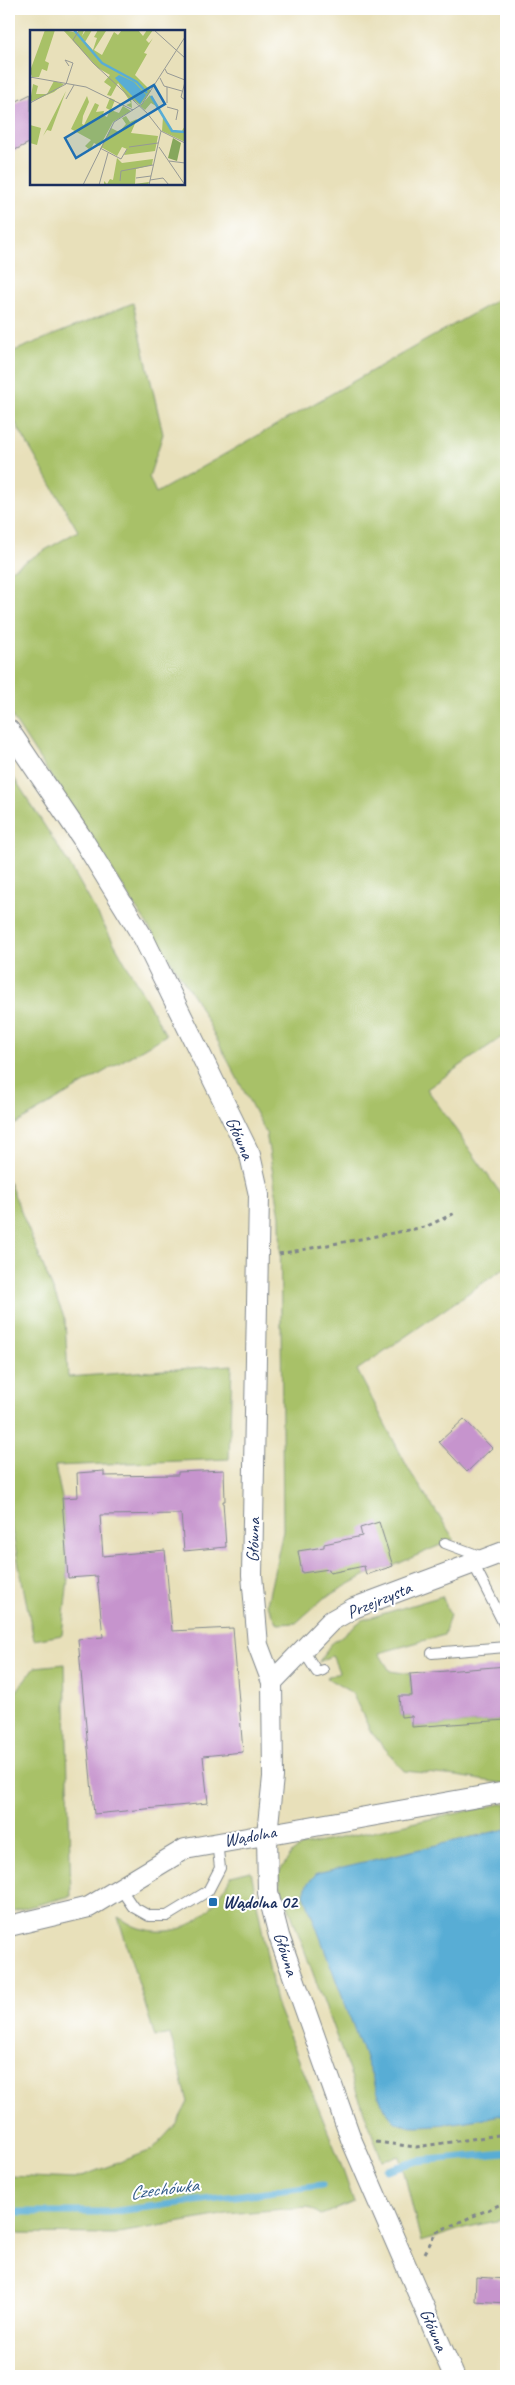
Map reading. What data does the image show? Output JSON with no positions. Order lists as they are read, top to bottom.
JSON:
{
  "streets": {
    "street": ["Główna", "Przejrzysta", "Wądolna"]
  },
  "crossings": [
    ["Główna", "Przejrzysta"],
    ["Główna", "Wądolna"]
  ],
  "water": ["Czechówka"],
  "places": {
    "transit": ["Wądolna 02"]
  }
}
